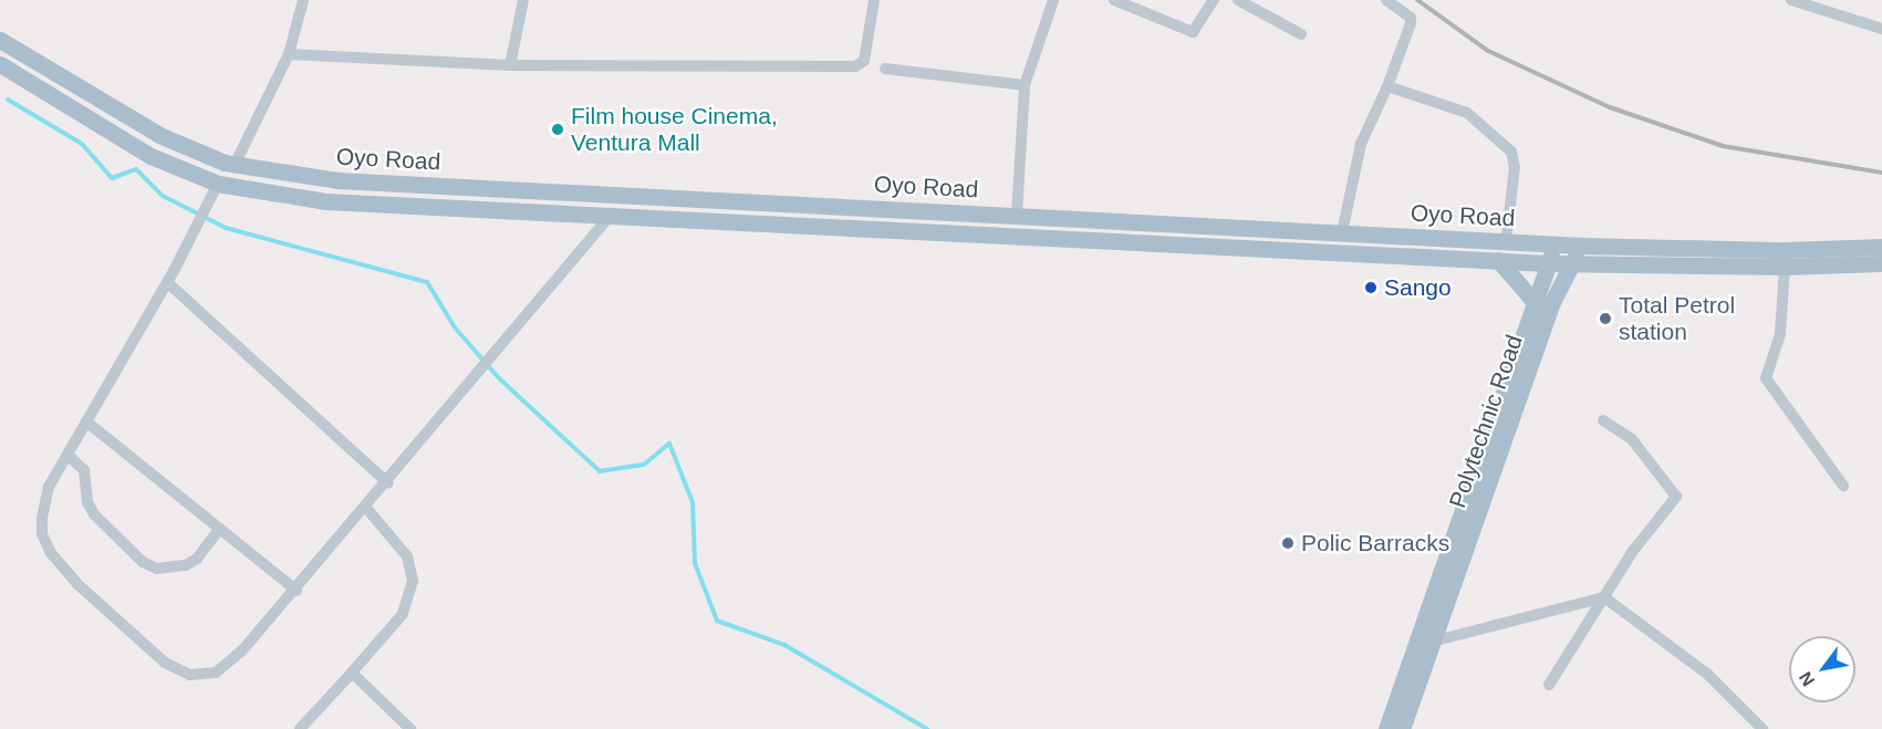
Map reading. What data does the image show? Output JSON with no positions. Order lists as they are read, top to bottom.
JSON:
{
  "streets": {
    "main road": ["Oyo Road", "Polytechnic Road"]
  },
  "crossings": [
    ["Oyo Road", "Polytechnic Road"]
  ],
  "places": [
    "Film house Cinema, Ventura Mall",
    "Sango",
    "Total Petrol station",
    "Polic Barracks"
  ],
  "north": "bottom left"
}
